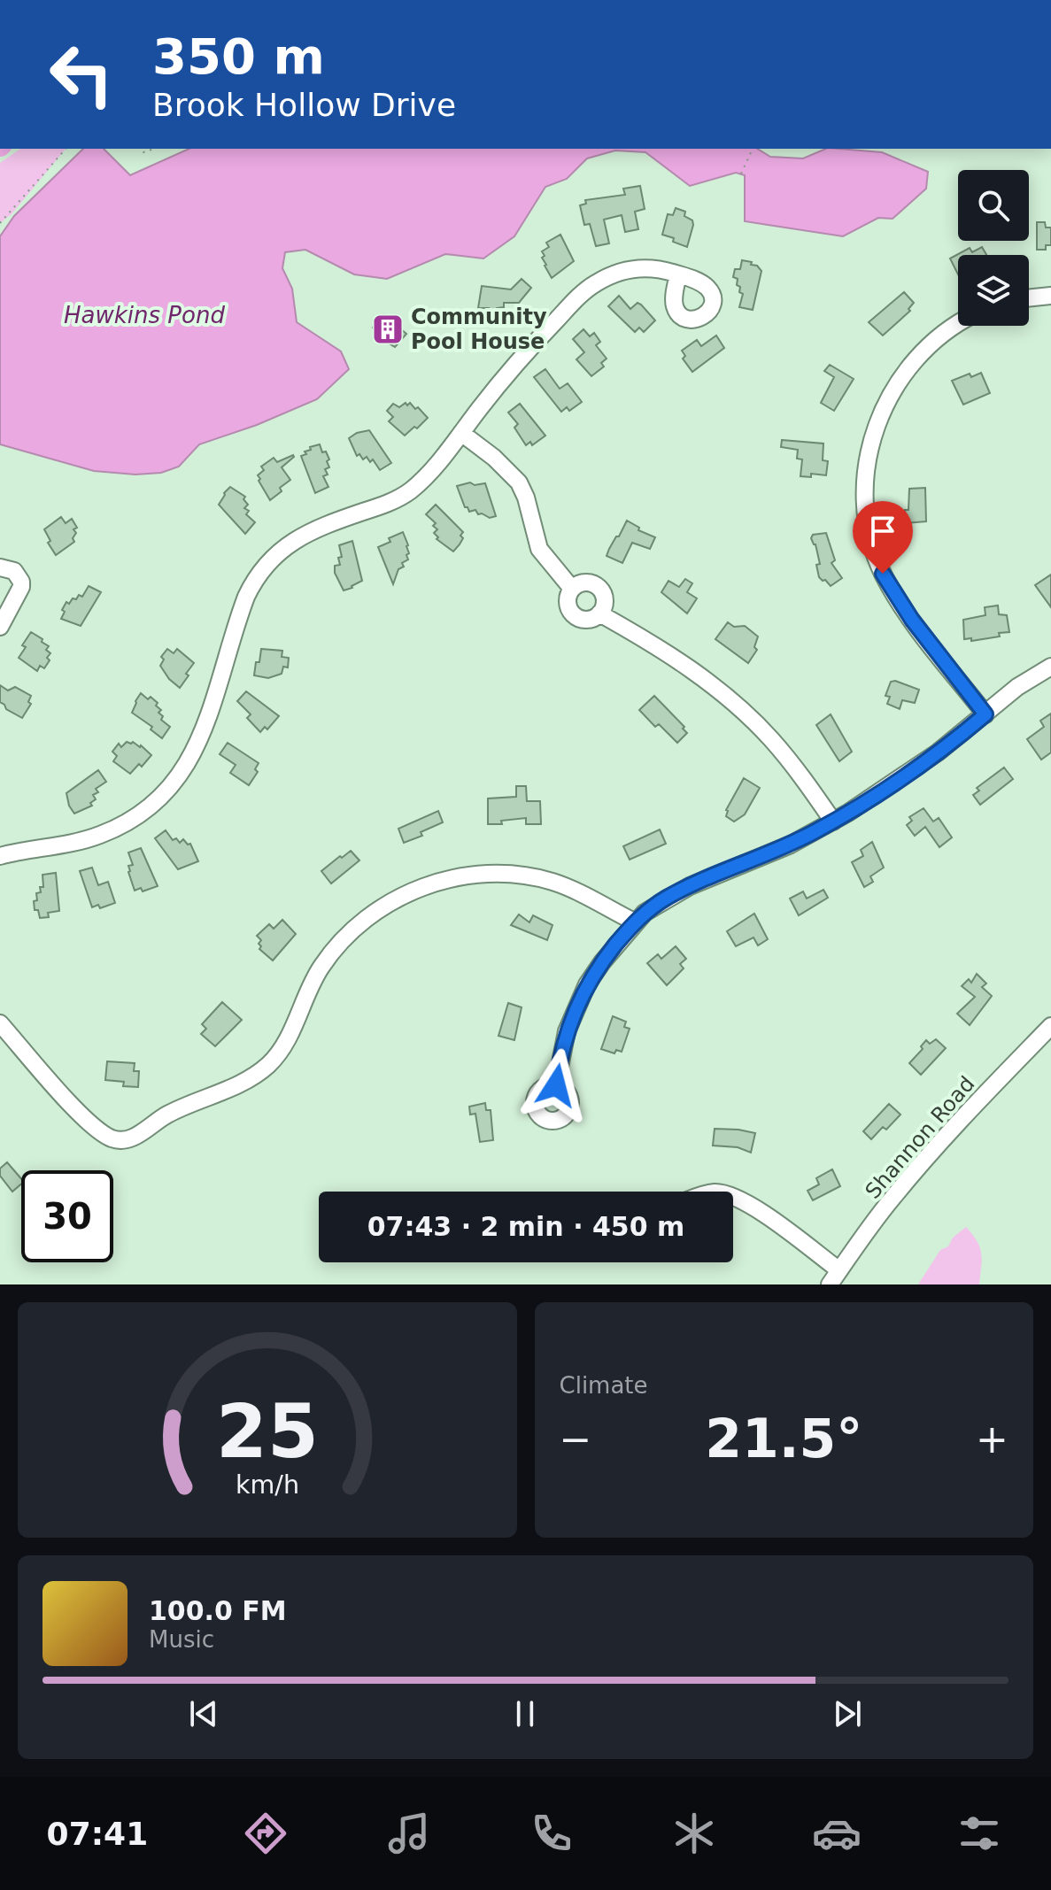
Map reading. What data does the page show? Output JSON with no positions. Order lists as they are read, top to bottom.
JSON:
{
  "streets": {
    "street": ["Shannon Road"]
  },
  "water": ["Hawkins Pond"],
  "places": {
    "building": ["Community Pool House"]
  },
  "page": {
    "turn": ["350 m", "Brook Hollow Drive"],
    "limit": "30",
    "trip": "07:43 · 2 min · 450 m",
    "tile": "Climate",
    "heat": ["−", "21.5°", "+"],
    "song": ["100.0 FM", "Music"],
    "tabs": "07:41",
    "gauge": ["25", "km/h"]
  }
}
